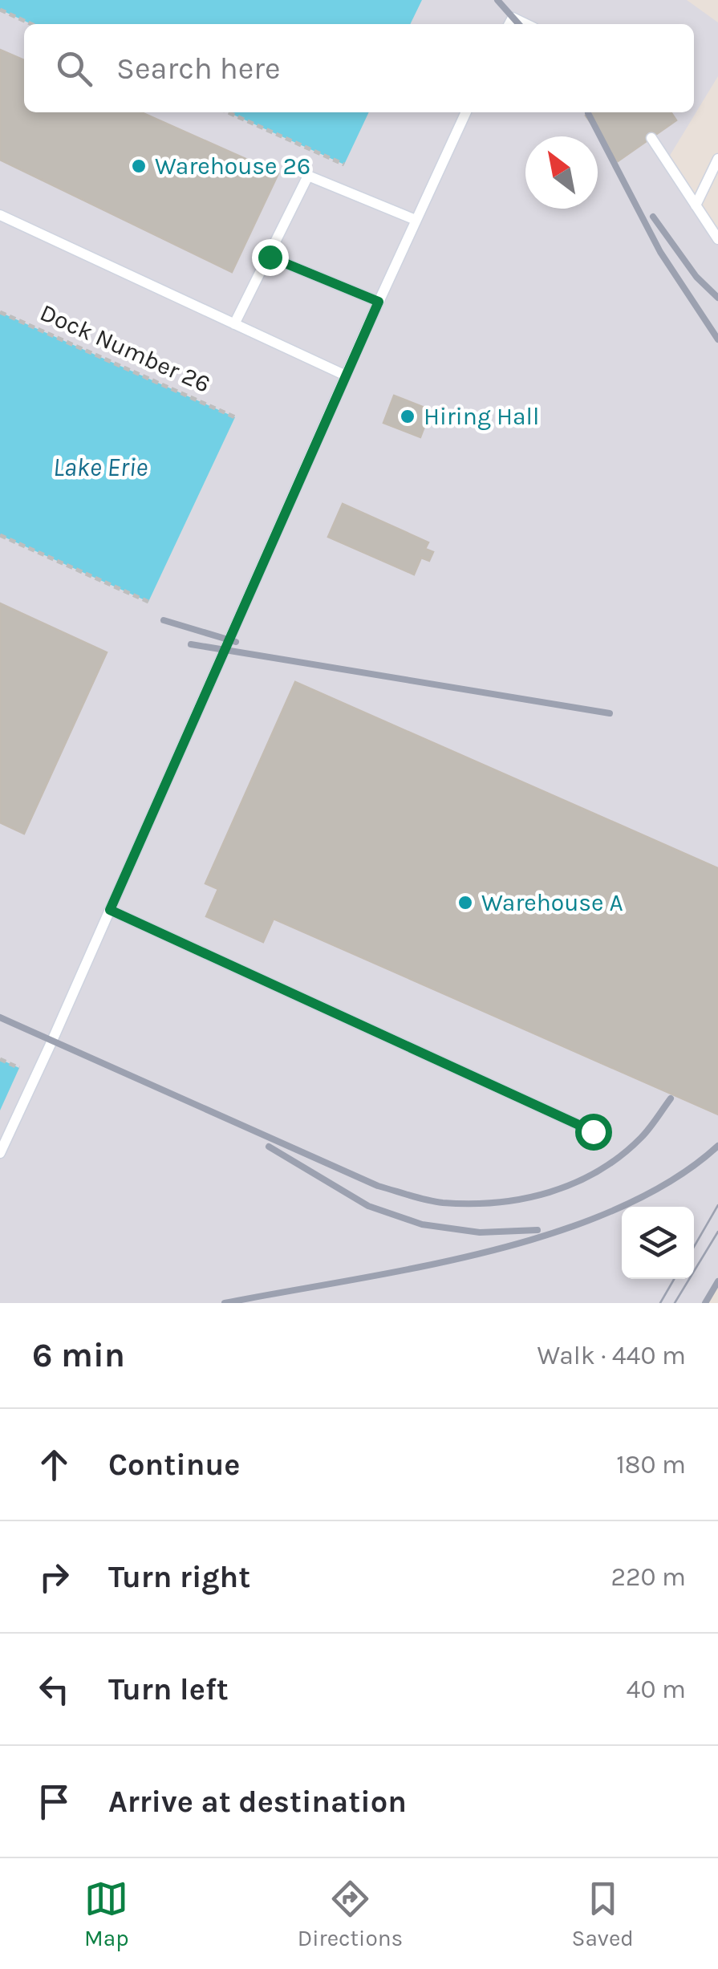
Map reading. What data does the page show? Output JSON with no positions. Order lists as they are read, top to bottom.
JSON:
{
  "streets": {
    "path": ["Dock Number 26"]
  },
  "water": ["Lake Erie"],
  "places": ["Warehouse 26", "Hiring Hall", "Warehouse A"],
  "north": "top left",
  "page": {
    "search": "Search here",
    "heading": ["6 min", "Walk · 440 m"],
    "list": [
      ["Continue", "180 m"],
      ["Turn right", "220 m"],
      ["Turn left", "40 m"],
      "Arrive at destination"
    ],
    "nav": ["Map", "Directions", "Saved"]
  }
}
